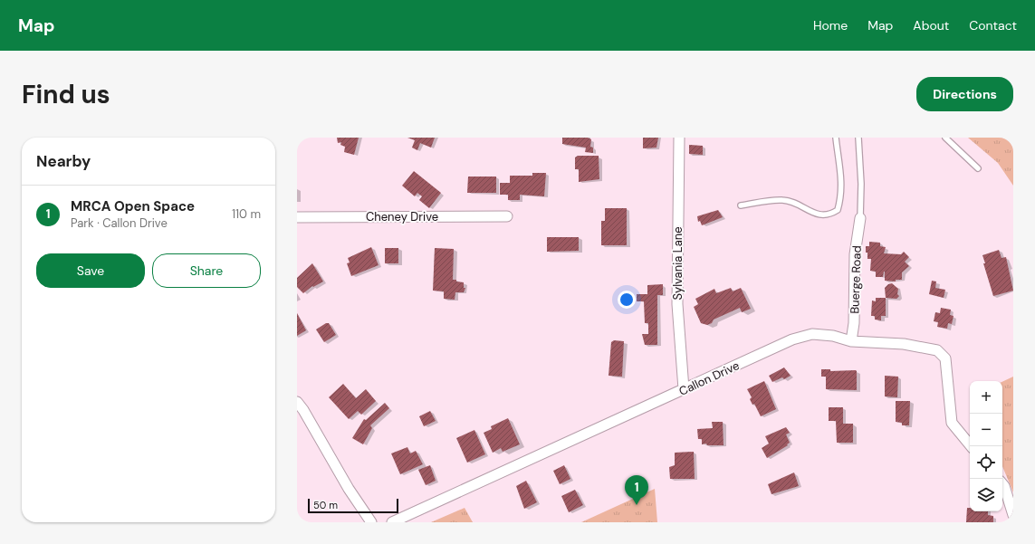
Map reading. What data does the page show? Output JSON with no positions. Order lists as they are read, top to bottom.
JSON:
{
  "streets": {
    "street": [
      "Cheney Drive",
      "Sylvania Lane",
      "Buerge Road",
      "Callon Drive"
    ]
  },
  "crossings": [
    ["Sylvania Lane", "Callon Drive"],
    ["Buerge Road", "Callon Drive"]
  ],
  "scale_bar": "50 m",
  "page": {
    "header": "Map",
    "nav": [
      "Home",
      "Map",
      "About",
      "Contact"
    ],
    "buttons": [
      "Directions",
      ["Save", "Share"]
    ],
    "title": "Find us",
    "heading": "Nearby",
    "list": [
      {
        "mark": "1",
        "name": "MRCA Open Space",
        "note": "Park · Callon Drive",
        "value": "110 m"
      }
    ],
    "map_buttons": ["+", "−"],
    "pins": "1",
    "scale": "50 m"
  }
}
